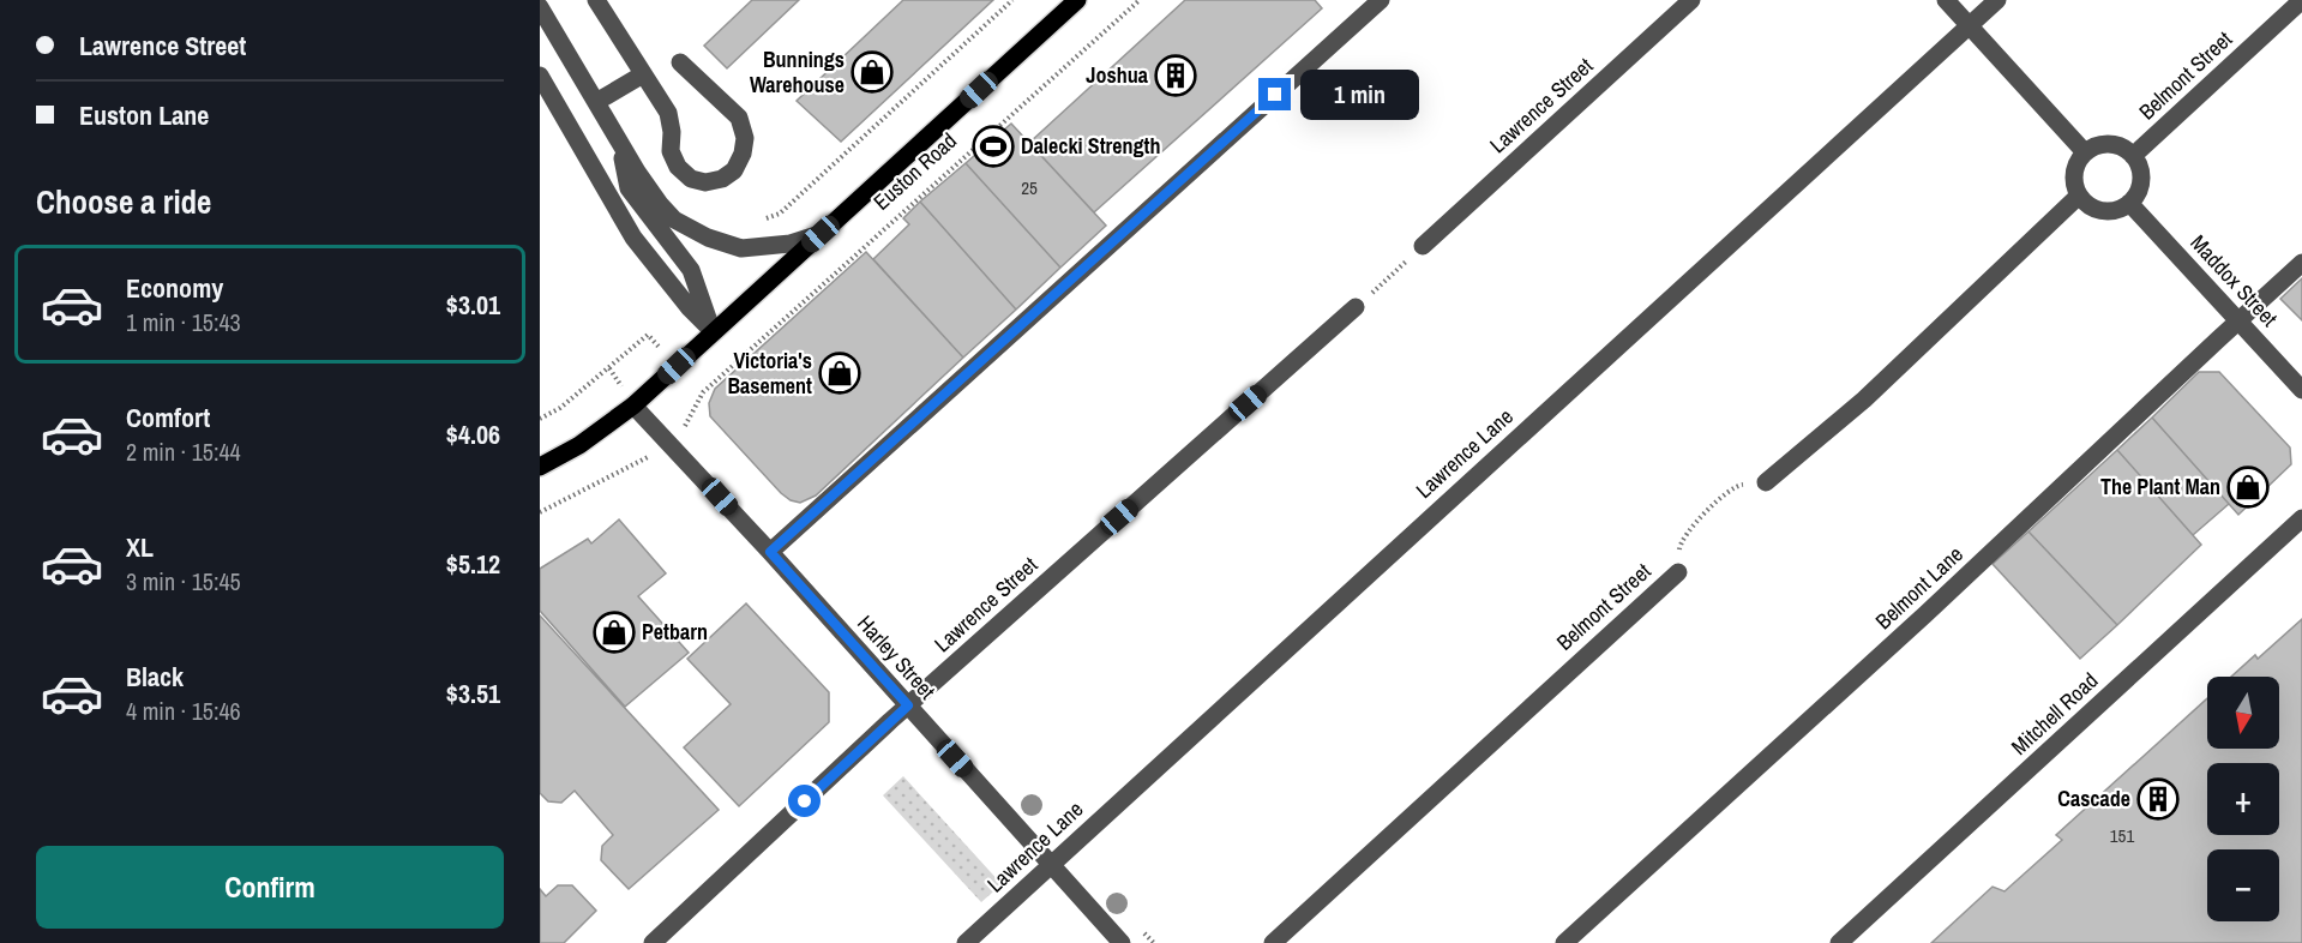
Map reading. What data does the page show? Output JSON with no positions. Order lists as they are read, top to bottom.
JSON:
{
  "streets": {
    "main road": ["Euston Road"],
    "street": [
      "Belmont Street",
      "Lawrence Street",
      "Maddox Street",
      "Lawrence Lane",
      "Belmont Lane",
      "Harley Street",
      "Mitchell Road"
    ]
  },
  "crossings": [
    ["Belmont Street", "Maddox Street"],
    ["Lawrence Street", "Harley Street"],
    ["Euston Road", "Harley Street"],
    ["Maddox Street", "Belmont Lane"],
    ["Lawrence Lane", "Harley Street"]
  ],
  "places": {
    "shop": [
      "Bunnings Warehouse",
      "Victoria's Basement",
      "The Plant Man",
      "Petbarn"
    ],
    "building": ["Joshua", "Cascade"],
    "sports": ["Dalecki Strength"]
  },
  "house_numbers": ["25", "151"],
  "north": "bottom",
  "page": {
    "banner": ["Lawrence Street", "Euston Lane"],
    "bubble": "1 min",
    "heading": "Choose a ride",
    "list": [
      {
        "name": "Economy",
        "note": "1 min · 15:43",
        "value": "$3.01"
      },
      {
        "name": "Comfort",
        "note": "2 min · 15:44",
        "value": "$4.06"
      },
      {
        "name": "XL",
        "note": "3 min · 15:45",
        "value": "$5.12"
      },
      {
        "name": "Black",
        "note": "4 min · 15:46",
        "value": "$3.51"
      }
    ],
    "map_buttons": ["+", "−"],
    "buttons": "Confirm"
  }
}
